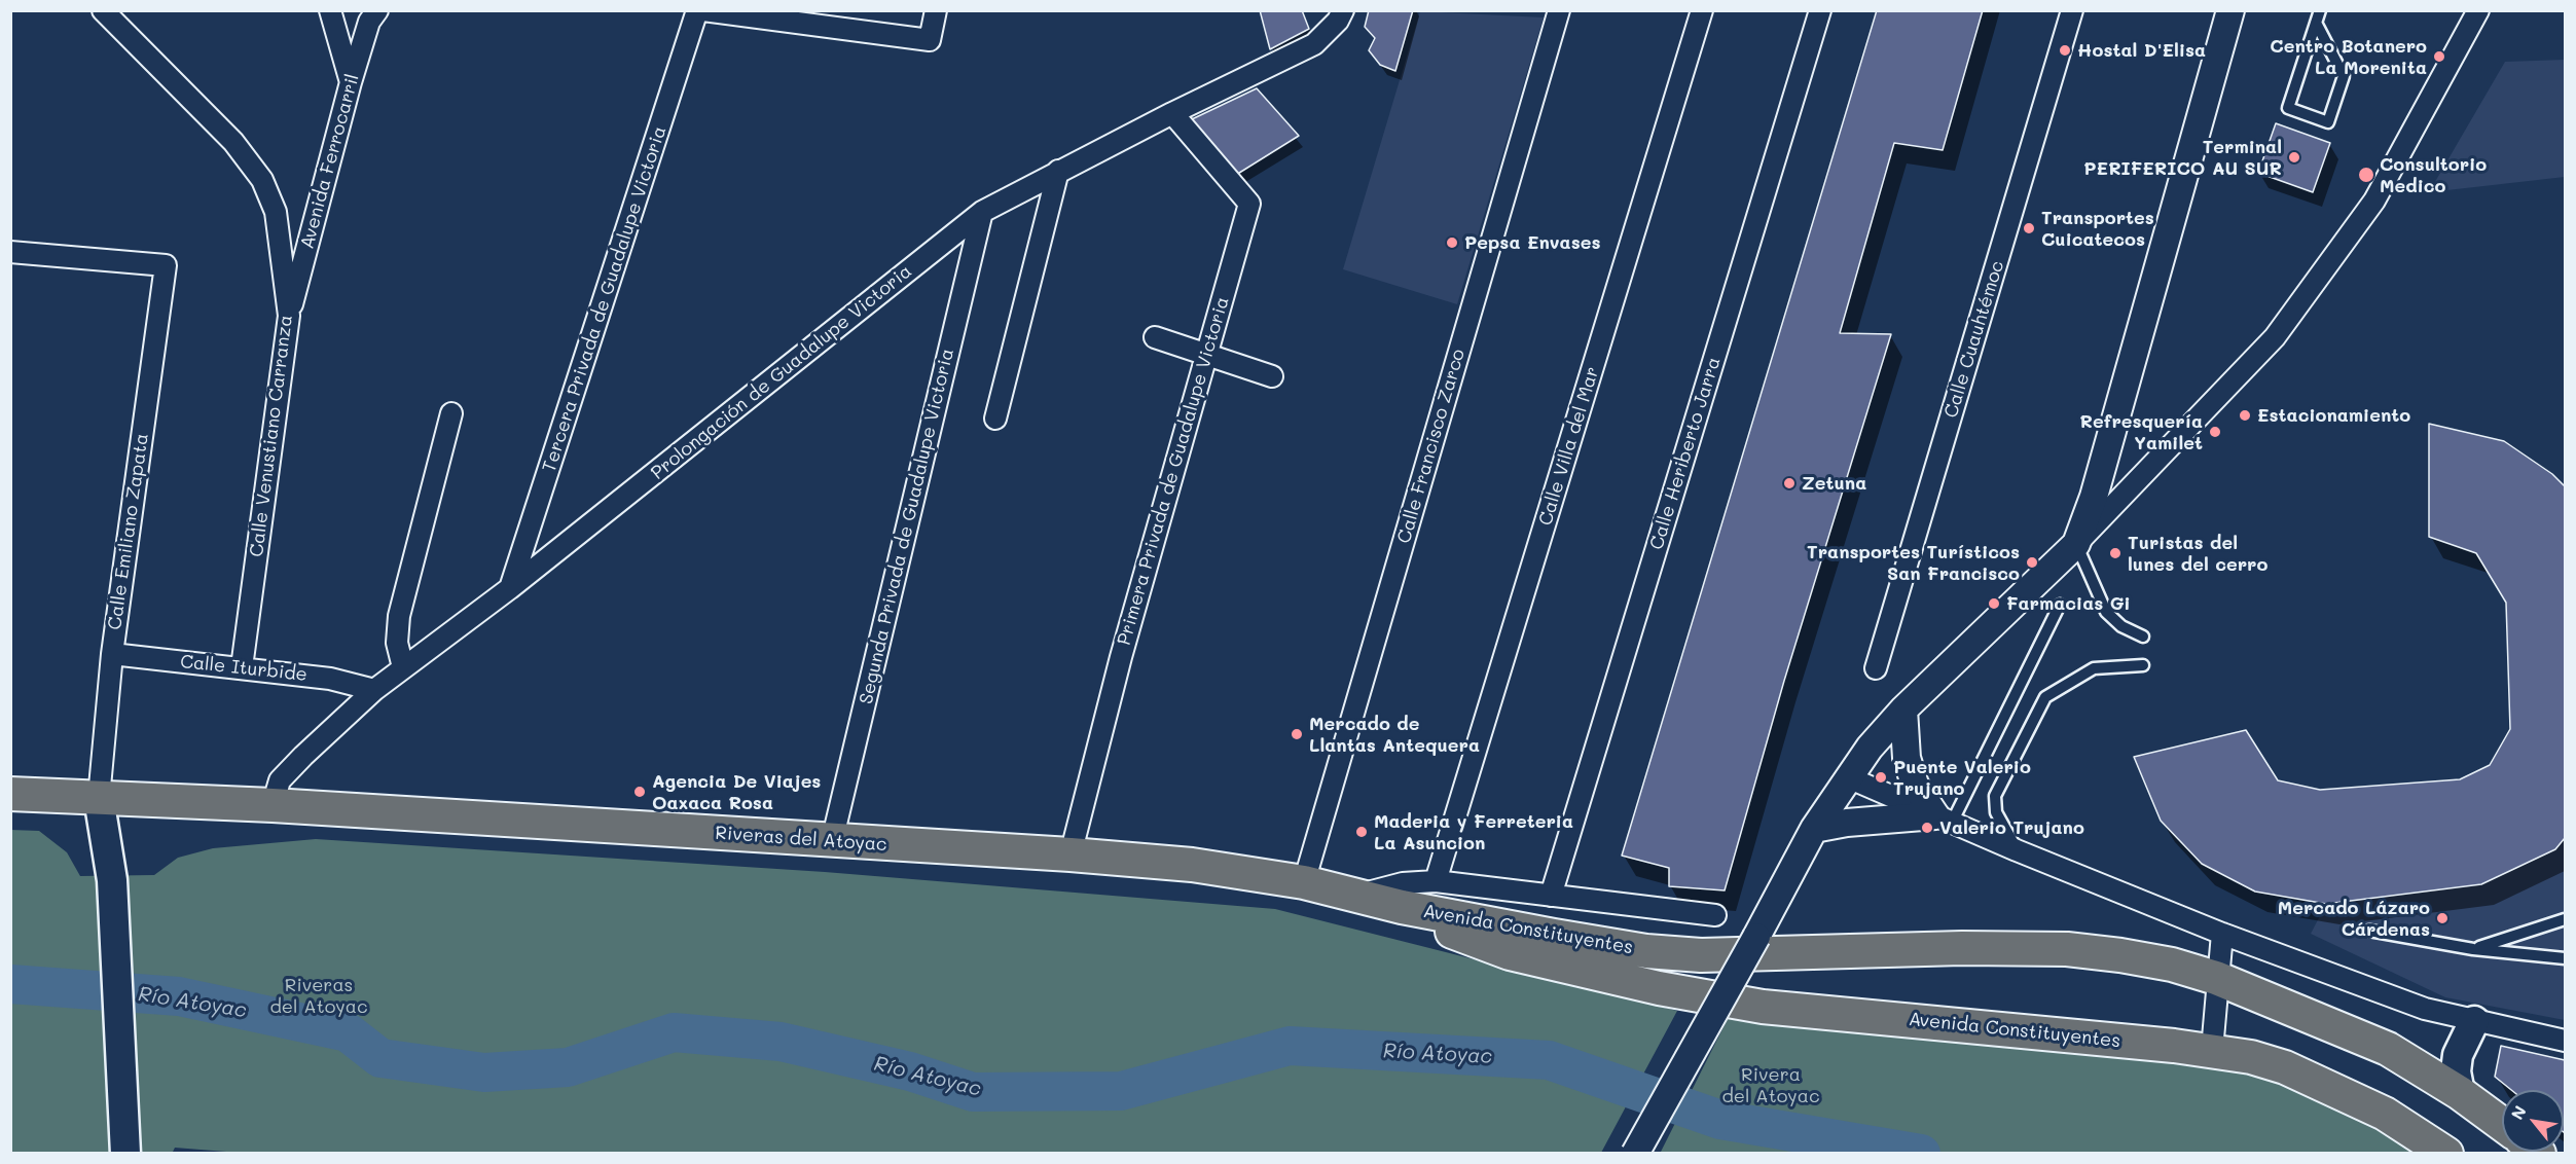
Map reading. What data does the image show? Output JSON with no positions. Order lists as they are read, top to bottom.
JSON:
{
  "streets": {
    "main road": ["Riveras del Atoyac", "Avenida Constituyentes"],
    "street": [
      "Avenida Ferrocarril",
      "Tercera Privada de Guadalupe Victoria",
      "Calle Cuauhtémoc",
      "Prolongación de Guadalupe Victoria",
      "Calle Venustiano Carranza",
      "Calle Francisco Zarco",
      "Calle Villa del Mar",
      "Calle Heriberto Jarra",
      "Primera Privada de Guadalupe Victoria",
      "Segunda Privada de Guadalupe Victoria",
      "Calle Emiliano Zapata",
      "Calle Iturbide"
    ]
  },
  "crossings": [
    ["Avenida Ferrocarril", "Calle Venustiano Carranza"],
    ["Tercera Privada de Guadalupe Victoria", "Prolongación de Guadalupe Victoria"],
    ["Prolongación de Guadalupe Victoria", "Primera Privada de Guadalupe Victoria"],
    ["Prolongación de Guadalupe Victoria", "Segunda Privada de Guadalupe Victoria"],
    ["Prolongación de Guadalupe Victoria", "Calle Iturbide"],
    ["Prolongación de Guadalupe Victoria", "Riveras del Atoyac"],
    ["Calle Venustiano Carranza", "Calle Iturbide"],
    ["Calle Francisco Zarco", "Riveras del Atoyac"],
    ["Primera Privada de Guadalupe Victoria", "Riveras del Atoyac"],
    ["Segunda Privada de Guadalupe Victoria", "Riveras del Atoyac"],
    ["Calle Emiliano Zapata", "Calle Iturbide"],
    ["Calle Emiliano Zapata", "Riveras del Atoyac"],
    ["Riveras del Atoyac", "Avenida Constituyentes"]
  ],
  "water": ["Río Atoyac"],
  "parks": ["Riveras del Atoyac", "Rivera del Atoyac"],
  "places": [
    "Hostal D'Elisa",
    "Centro Botanero La Morenita",
    "Terminal PERIFERICO AU SUR",
    "Consultorio Medico",
    "Transportes Cuicatecos",
    "Pepsa Envases",
    "Estacionamiento",
    "Refresquería Yamilet",
    "Zetuna",
    "Turistas del lunes del cerro",
    "Transportes Turísticos San Francisco",
    "Farmacias Gi",
    "Mercado de Llantas Antequera",
    "Puente Valerio Trujano",
    "Agencia De Viajes Oaxaca Rosa",
    "Valerio Trujano",
    "Maderia y Ferreteria La Asuncion",
    "Mercado Lázaro Cárdenas"
  ],
  "north": "top left"
}
